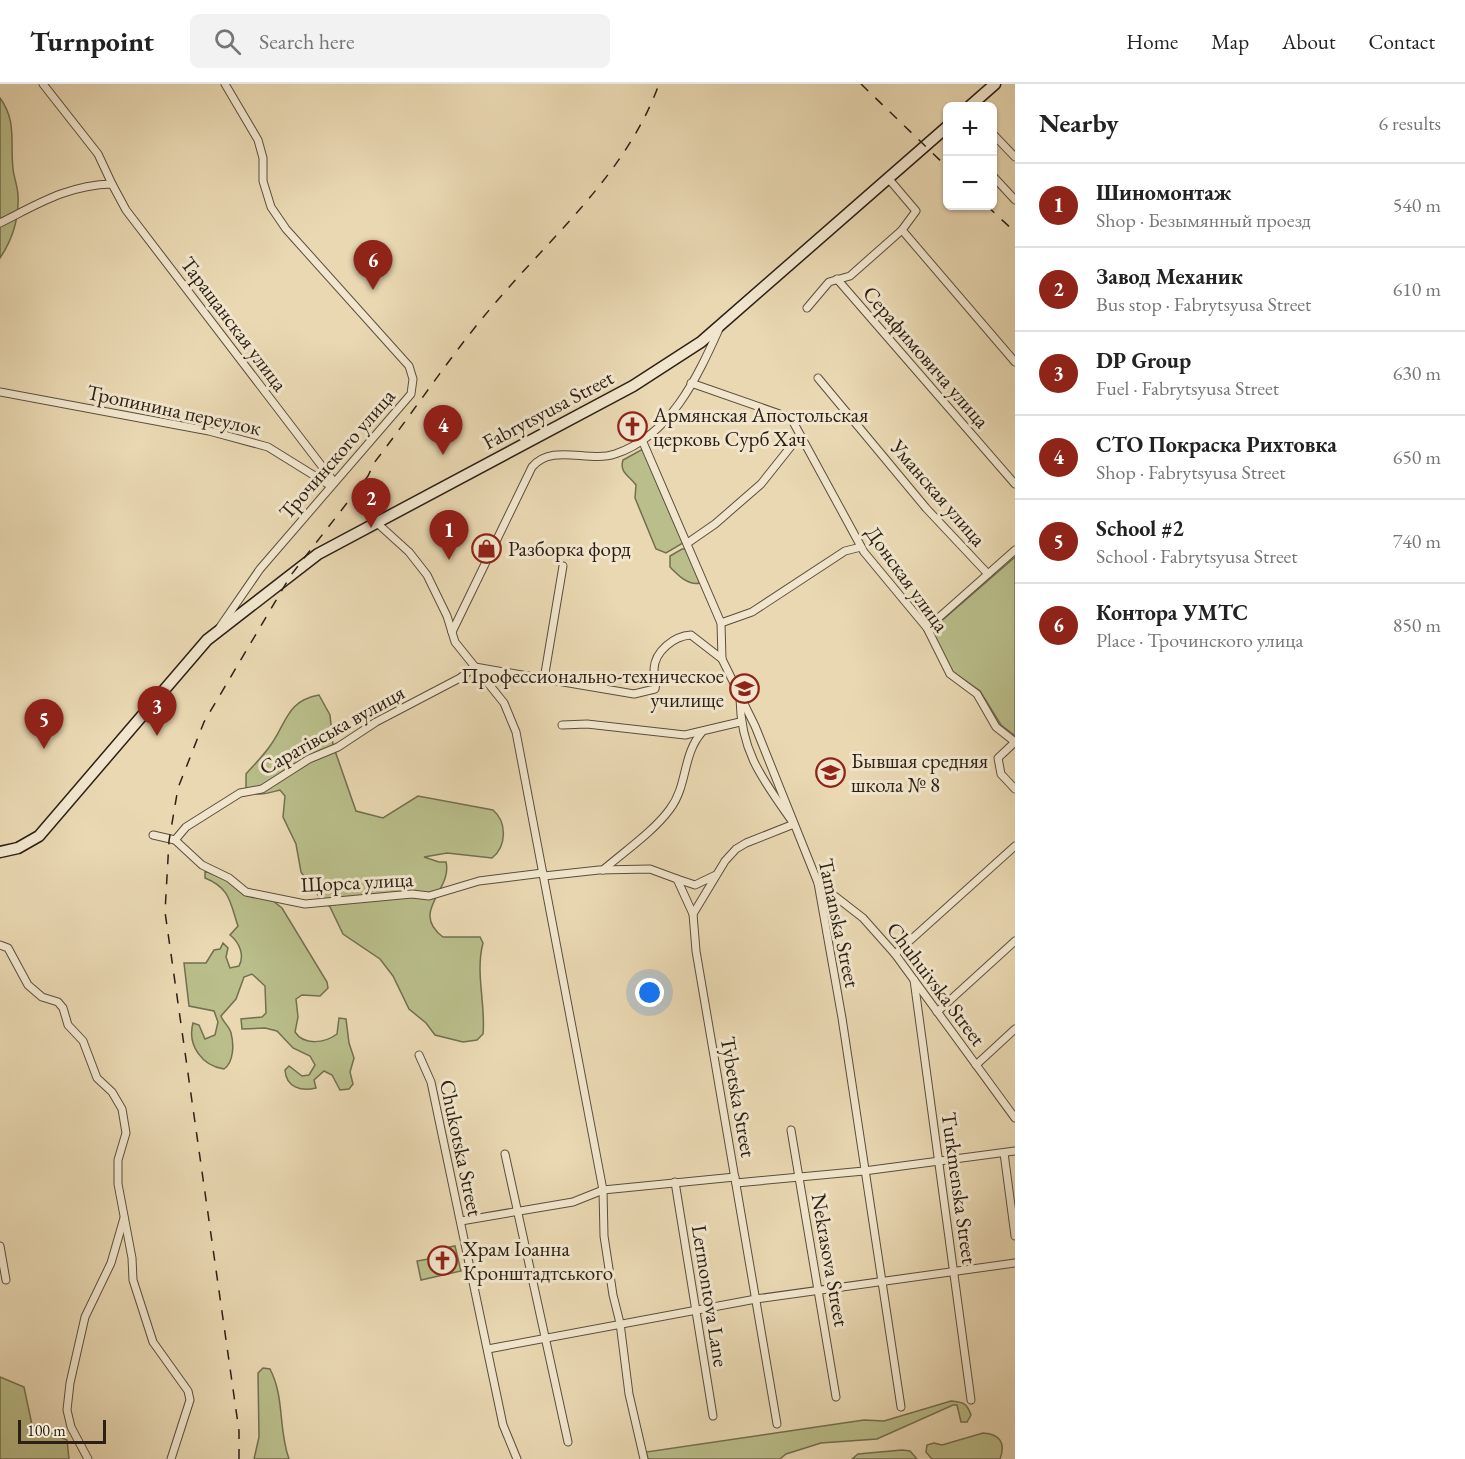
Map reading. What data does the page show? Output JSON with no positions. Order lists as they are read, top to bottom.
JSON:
{
  "streets": {
    "main road": ["Fabrytsyusa Street"],
    "street": [
      "Таращанская улица",
      "Серафимовича улица",
      "Тропинина переулок",
      "Трочинского улица",
      "Уманская улица",
      "Донская улица",
      "Саратівська вулиця",
      "Щорса улица",
      "Tamanska Street",
      "Chuhuivska Street",
      "Tybetska Street",
      "Chukotska Street",
      "Turkmenska Street",
      "Nekrasova Street",
      "Lermontova Lane"
    ]
  },
  "crossings": [
    ["Таращанская улица", "Тропинина переулок"],
    ["Таращанская улица", "Трочинского улица"],
    ["Тропинина переулок", "Трочинского улица"],
    ["Fabrytsyusa Street", "Трочинского улица"],
    ["Саратівська вулиця", "Щорса улица"],
    ["Щорса улица", "Tybetska Street"],
    ["Tamanska Street", "Chuhuivska Street"],
    ["Chuhuivska Street", "Turkmenska Street"]
  ],
  "places": {
    "church": ["Армянская Апостольская церковь Сурб Хач", "Храм Іоанна Кронштадтського"],
    "shop": ["Разборка форд"],
    "school or university": ["Профессионально-техническое училище", "Бывшая средняя школа № 8"]
  },
  "scale_bar": "100 m",
  "page": {
    "header": "Turnpoint",
    "search": "Search here",
    "nav": [
      "Home",
      "Map",
      "About",
      "Contact"
    ],
    "heading": ["Nearby", "6 results"],
    "map_buttons": ["+", "−"],
    "list": [
      {
        "mark": "1",
        "name": "Шиномонтаж",
        "note": "Shop · Безымянный проезд",
        "value": "540 m"
      },
      {
        "mark": "2",
        "name": "Завод Механик",
        "note": "Bus stop · Fabrytsyusa Street",
        "value": "610 m"
      },
      {
        "mark": "3",
        "name": "DP Group",
        "note": "Fuel · Fabrytsyusa Street",
        "value": "630 m"
      },
      {
        "mark": "4",
        "name": "СТО Покраска Рихтовка",
        "note": "Shop · Fabrytsyusa Street",
        "value": "650 m"
      },
      {
        "mark": "5",
        "name": "School #2",
        "note": "School · Fabrytsyusa Street",
        "value": "740 m"
      },
      {
        "mark": "6",
        "name": "Контора УМТС",
        "note": "Place · Трочинского улица",
        "value": "850 m"
      }
    ],
    "pins": [
      "6",
      "4",
      "2",
      "1",
      "3",
      "5"
    ],
    "scale": "100 m"
  }
}
